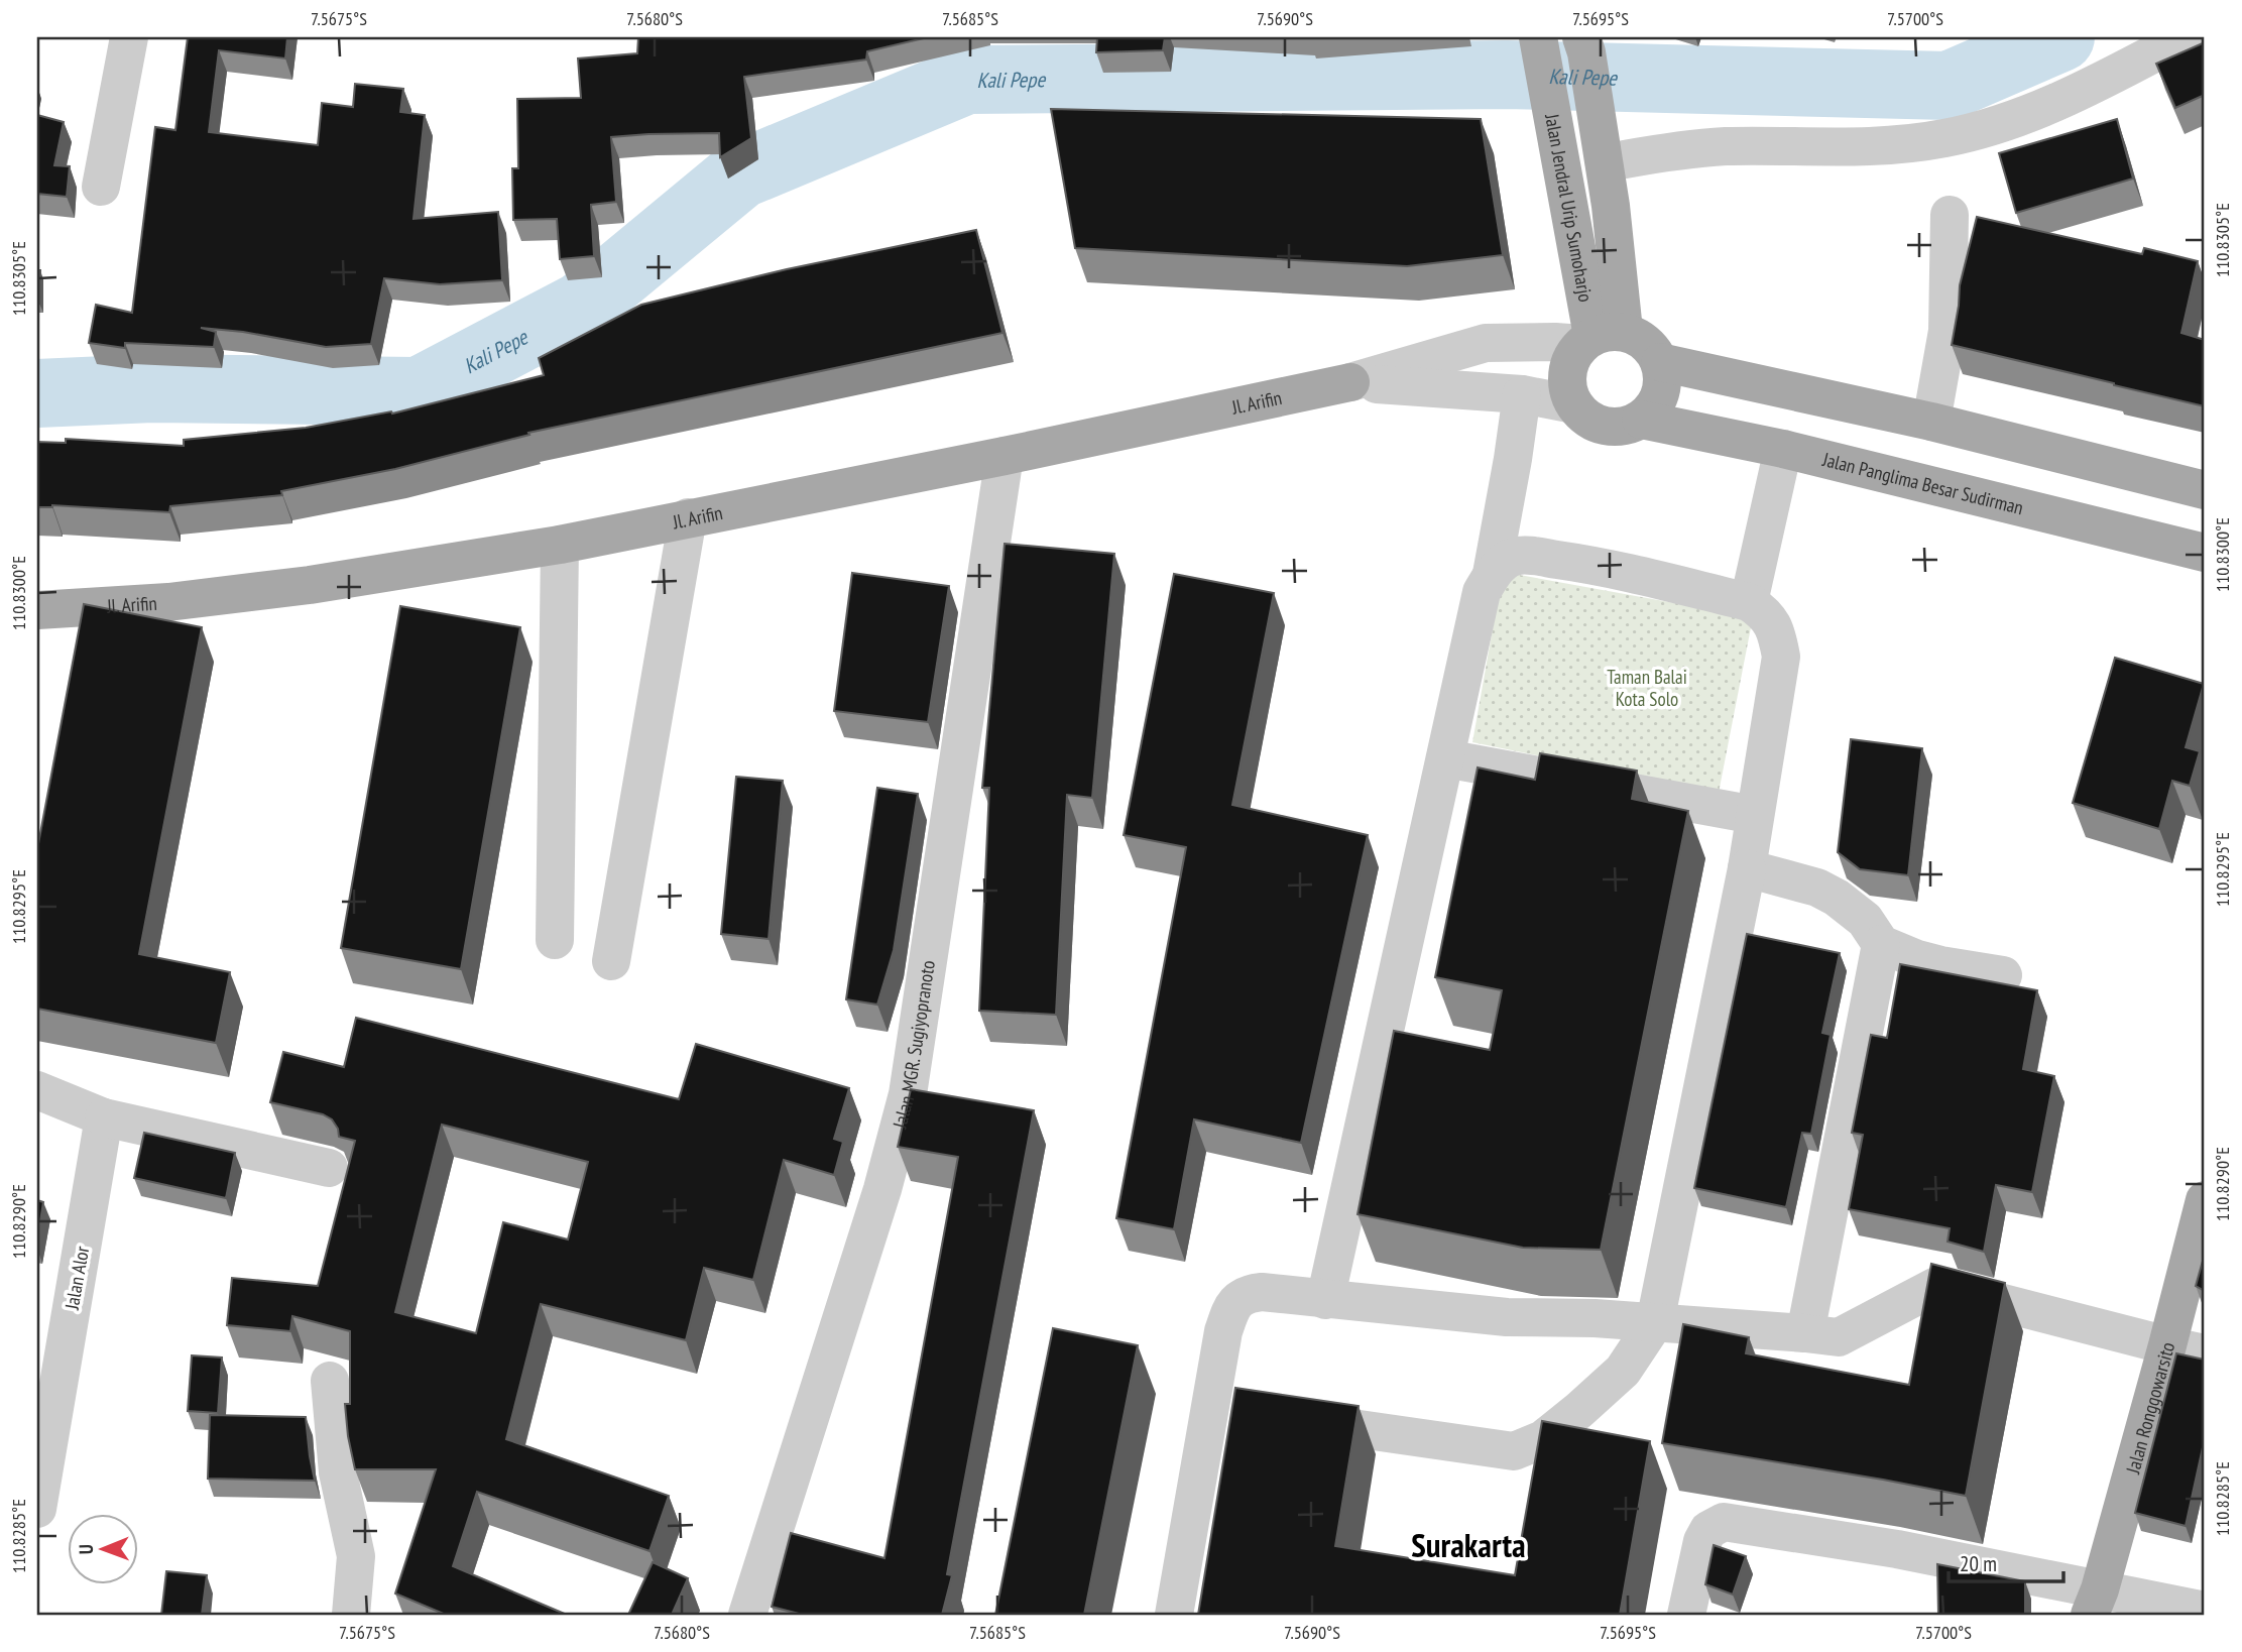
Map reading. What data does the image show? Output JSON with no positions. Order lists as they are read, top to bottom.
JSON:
{
  "streets": {
    "main road": [
      "Jalan Jendral Urip Sumoharjo",
      "Jl. Arifin",
      "Jalan Panglima Besar Sudirman",
      "Jalan Ronggowarsito"
    ],
    "street": ["Jalan MGR. Sugiyopranoto", "Jalan Alor"]
  },
  "crossings": [
    ["Jalan Jendral Urip Sumoharjo", "Jalan Panglima Besar Sudirman"],
    ["Jl. Arifin", "Jalan MGR. Sugiyopranoto"]
  ],
  "districts": ["Surakarta"],
  "water": ["Kali Pepe"],
  "parks": ["Taman Balai Kota Solo"],
  "scale_bar": "20 m",
  "north": "left",
  "coordinates": [
    "7.5675°S",
    "7.5680°S",
    "7.5685°S",
    "7.5690°S",
    "7.5695°S",
    "7.5700°S",
    "110.8305°E",
    "110.8300°E",
    "110.8295°E",
    "110.8290°E",
    "110.8285°E"
  ]
}
